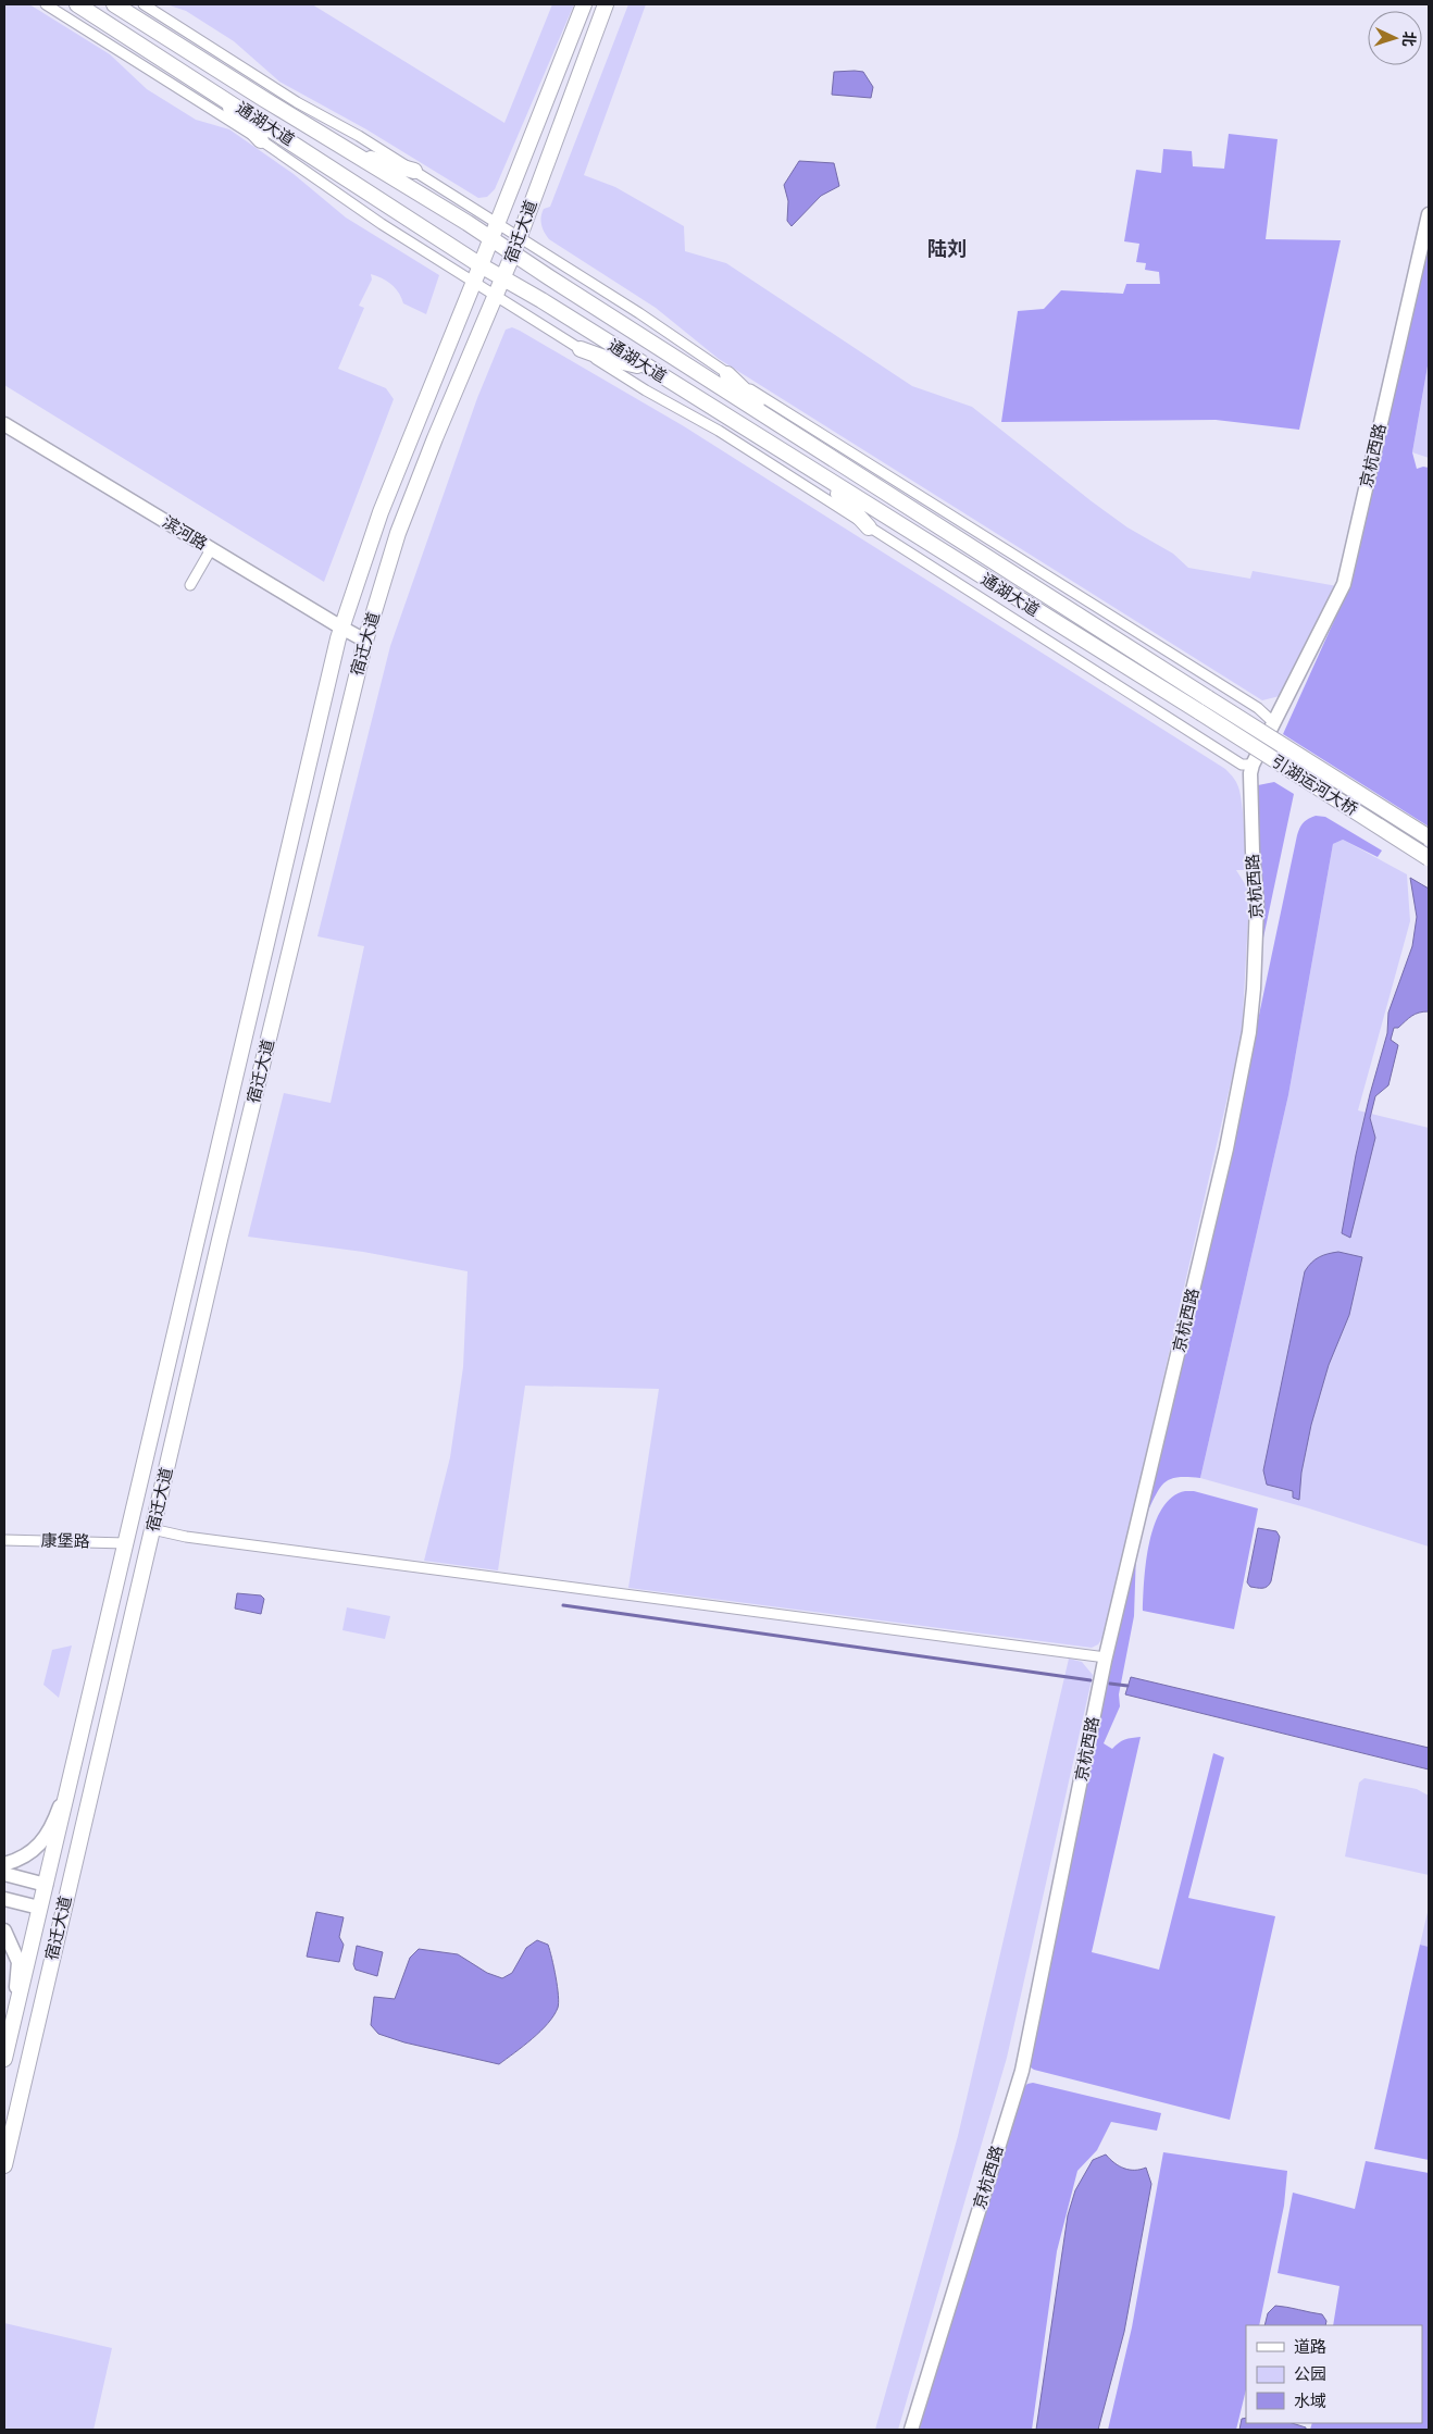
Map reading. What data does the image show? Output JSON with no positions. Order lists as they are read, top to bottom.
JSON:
{
  "streets": {
    "main road": [
      "通湖大道",
      "宿迁大道",
      "京杭西路",
      "滨河路",
      "引湖运河大桥"
    ],
    "street": ["康堡路"]
  },
  "crossings": [
    ["通湖大道", "宿迁大道"],
    ["通湖大道", "引湖运河大桥"],
    ["宿迁大道", "滨河路"],
    ["宿迁大道", "康堡路"]
  ],
  "districts": ["陆刘"],
  "legend": ["道路", "公园", "水域"],
  "north": "right"
}
